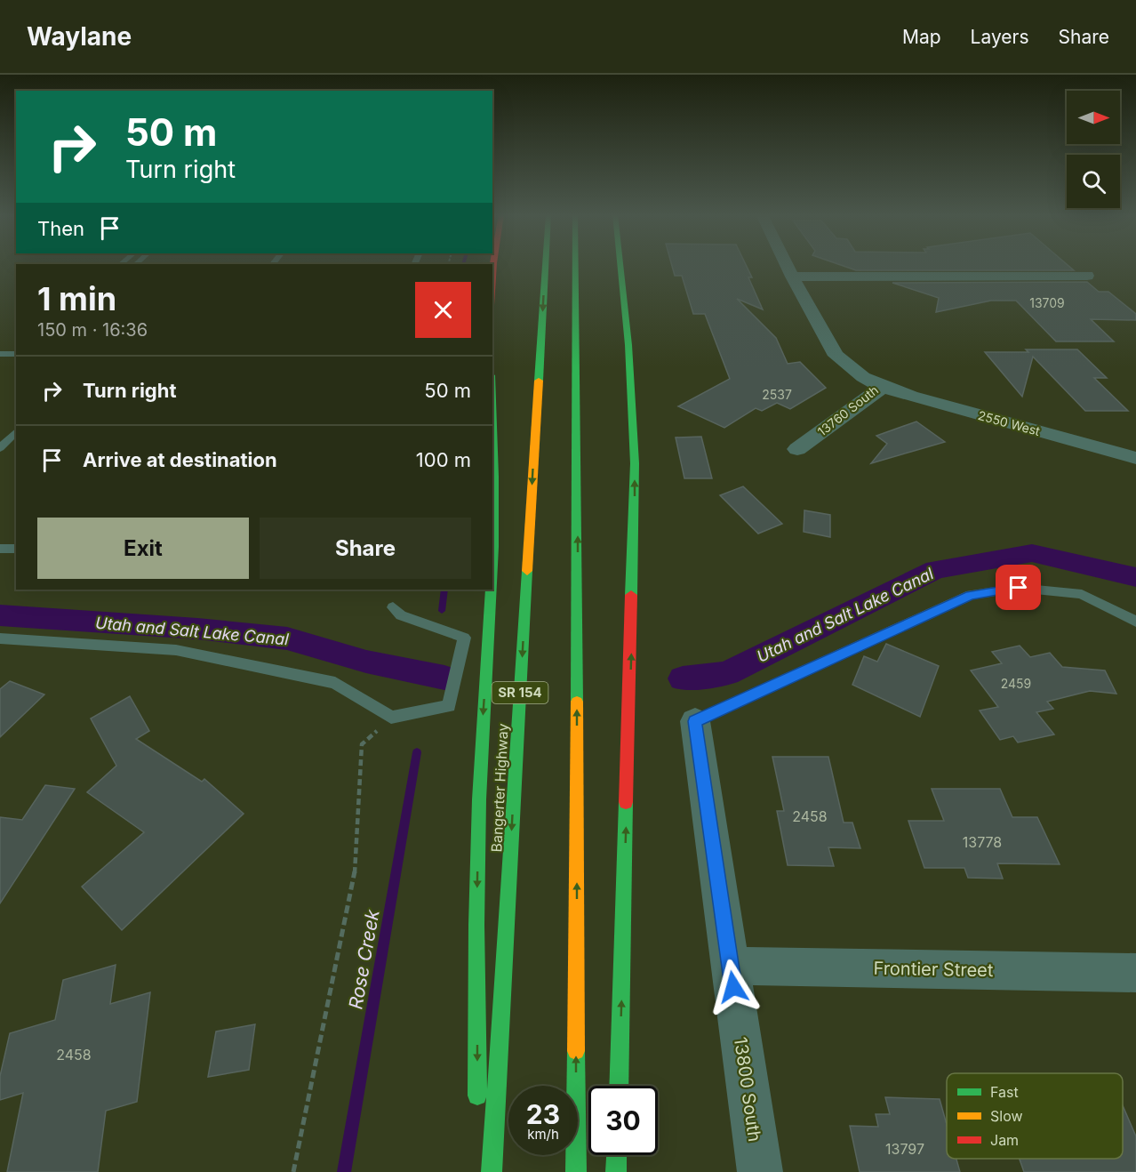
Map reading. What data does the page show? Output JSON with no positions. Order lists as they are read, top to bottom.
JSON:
{
  "streets": {
    "highway": ["SR 154", "Bangerter Highway"],
    "street": [
      "13760 South",
      "2550 West",
      "Frontier Street",
      "13800 South"
    ]
  },
  "crossings": [
    ["13760 South", "2550 West"],
    ["Frontier Street", "13800 South"]
  ],
  "water": ["Utah and Salt Lake Canal", "Rose Creek"],
  "house_numbers": [
    "13709",
    "2537",
    "2459",
    "2458",
    "13778",
    "2458",
    "13797"
  ],
  "legend": ["Fast", "Slow", "Jam"],
  "north": "right",
  "page": {
    "header": "Waylane",
    "nav": ["Map", "Layers", "Share"],
    "turn": ["50 m", "Turn right"],
    "then": "Then",
    "heading": ["1 min", "150 m · 16:36"],
    "list": [
      {
        "name": "Turn right",
        "value": "50 m"
      },
      {
        "name": "Arrive at destination",
        "value": "100 m"
      }
    ],
    "buttons": ["Exit", "Share"],
    "speed": "23 km/h",
    "limit": "30"
  }
}
